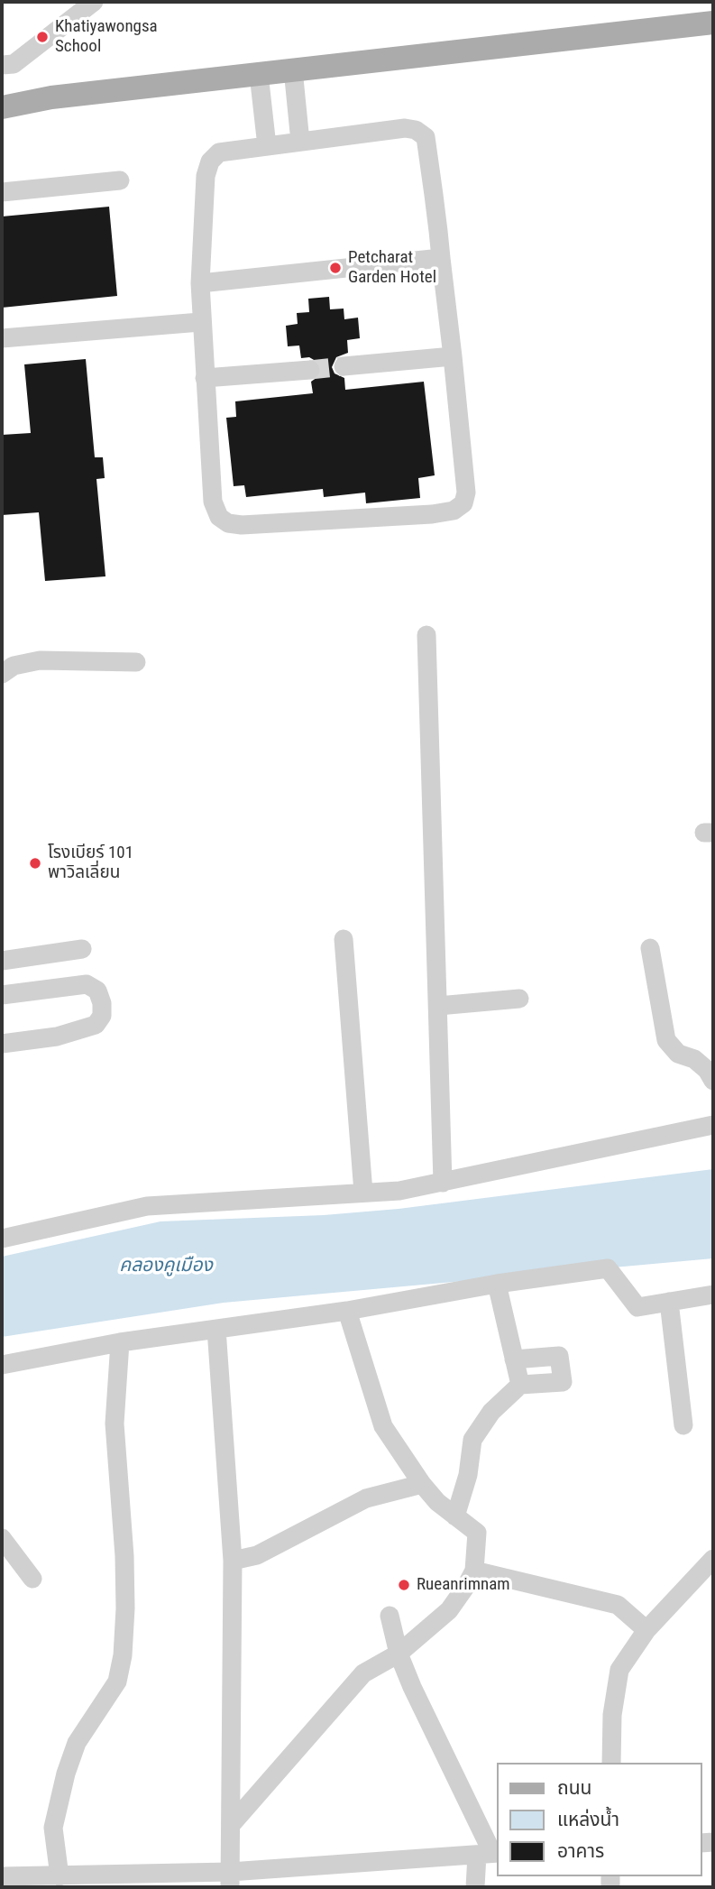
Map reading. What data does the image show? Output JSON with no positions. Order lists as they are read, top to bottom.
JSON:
{
  "water": ["คลองคูเมือง"],
  "places": [
    "Khatiyawongsa School",
    "Petcharat Garden Hotel",
    "โรงเบียร์ 101 พาวิลเลี่ยน",
    "Rueanrimnam"
  ],
  "legend": ["ถนน", "แหล่งน้ำ", "อาคาร"]
}
